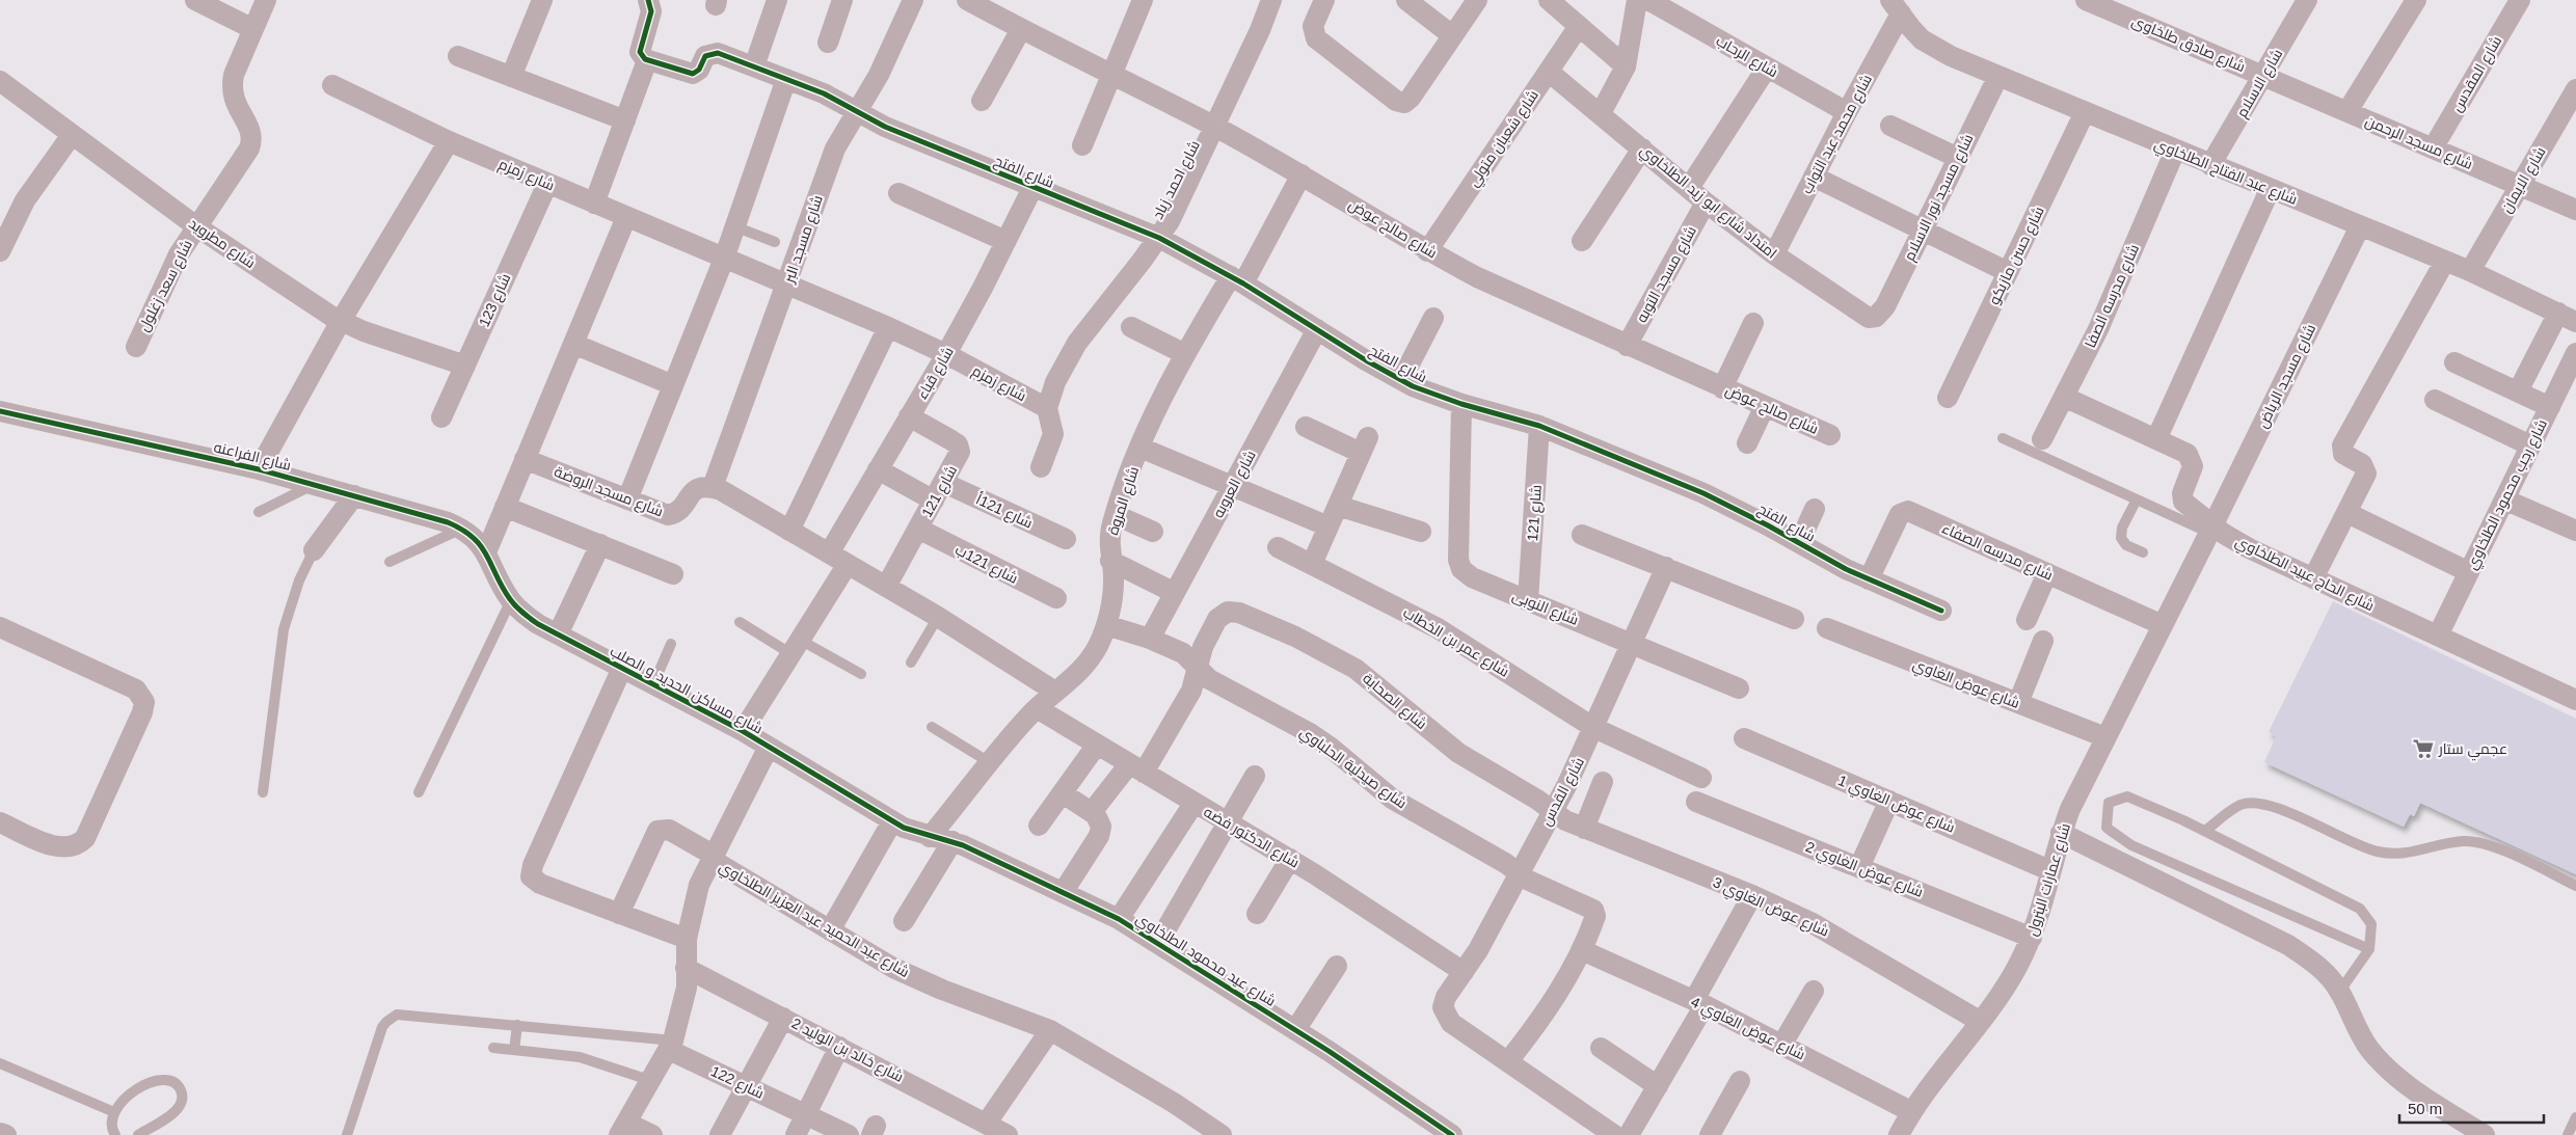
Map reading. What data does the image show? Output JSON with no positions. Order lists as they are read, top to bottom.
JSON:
{
  "streets": {
    "street": [
      "شارع صادق طلخاوى",
      "شارع الرحاب",
      "شارع المقدس",
      "شارع الاسلام",
      "شارع محمد عبد التواب",
      "شارع شعبان متولي",
      "شارع مسجد الرحمن",
      "شارع الفتح",
      "شارع عبد الفتاح الطلخاوي",
      "شارع زمزم",
      "شارع احمد زياد",
      "شارع الايمان",
      "شارع مسجد نور الاسلام",
      "امتداد شارع ابو زيد الطلخاوي",
      "شارع صالح عوض",
      "شارع مسجد البر",
      "شارع مطرويد",
      "شارع حسن مازيكو",
      "شارع مسجد التوبه",
      "شارع سعد زغلول",
      "شارع مدرسه الصفا",
      "شارع 123",
      "شارع قباء",
      "شارع مسجد الرياض",
      "شارع الفراعنه",
      "شارع العروبه",
      "شارع مسجد الروضة",
      "شارع 121",
      "شارع رجب محمود الطلخاوي",
      "شارع المروة",
      "شارع 121أ",
      "شارع مدرسه الصفاء",
      "شارع 121ب",
      "شارع الحاج عبيد الطلخاوي",
      "شارع النوبى",
      "شارع عمر بن الخطاب",
      "شارع عوض الغاوي",
      "شارع مساكن الحديد و الصلب",
      "شارع الصحابة",
      "شارع صيدلية الحلباوي",
      "شارع القدس",
      "شارع عوض الغاوي 1",
      "شارع الدكتور فضه",
      "شارع عوض الغاوي 2",
      "شارع عمارات البترول",
      "شارع عوض الغاوي 3",
      "شارع عبد الحميد عبد العزيز الطلخاوي",
      "شارع عيد محمود الطلخاوي",
      "شارع عوض الغاوي 4",
      "شارع خالد بن الوليد 2",
      "شارع 122"
    ]
  },
  "crossings": [
    ["شارع صادق طلخاوى", "شارع الاسلام"],
    ["شارع صادق طلخاوى", "شارع مسجد الرحمن"],
    ["شارع الرحاب", "شارع محمد عبد التواب"],
    ["شارع المقدس", "شارع مسجد الرحمن"],
    ["شارع الاسلام", "شارع مسجد الرحمن"],
    ["شارع الاسلام", "شارع عبد الفتاح الطلخاوي"],
    ["شارع محمد عبد التواب", "شارع عبد الفتاح الطلخاوي"],
    ["شارع محمد عبد التواب", "امتداد شارع ابو زيد الطلخاوي"],
    ["شارع شعبان متولي", "امتداد شارع ابو زيد الطلخاوي"],
    ["شارع شعبان متولي", "شارع صالح عوض"],
    ["شارع مسجد الرحمن", "شارع الايمان"],
    ["شارع الفتح", "شارع احمد زياد"],
    ["شارع الفتح", "شارع مسجد البر"],
    ["شارع الفتح", "شارع قباء"],
    ["شارع الفتح", "شارع العروبه"],
    ["شارع الفتح", "شارع 121"],
    ["شارع الفتح", "شارع المروة"],
    ["شارع الفتح", "شارع مدرسه الصفاء"],
    ["شارع الفتح", "شارع النوبى"],
    ["شارع عبد الفتاح الطلخاوي", "شارع الايمان"],
    ["شارع عبد الفتاح الطلخاوي", "شارع مسجد نور الاسلام"],
    ["شارع عبد الفتاح الطلخاوي", "شارع حسن مازيكو"],
    ["شارع عبد الفتاح الطلخاوي", "شارع مدرسه الصفا"],
    ["شارع عبد الفتاح الطلخاوي", "شارع مسجد الرياض"],
    ["شارع زمزم", "شارع احمد زياد"],
    ["شارع زمزم", "شارع مسجد البر"],
    ["شارع زمزم", "شارع 123"],
    ["شارع زمزم", "شارع قباء"],
    ["شارع احمد زياد", "شارع صالح عوض"],
    ["شارع مسجد نور الاسلام", "امتداد شارع ابو زيد الطلخاوي"],
    ["امتداد شارع ابو زيد الطلخاوي", "شارع مسجد التوبه"],
    ["شارع صالح عوض", "شارع مسجد التوبه"],
    ["شارع صالح عوض", "شارع المروة"],
    ["شارع مسجد البر", "شارع مسجد الروضة"],
    ["شارع مطرويد", "شارع سعد زغلول"],
    ["شارع مطرويد", "شارع 123"],
    ["شارع مدرسه الصفا", "شارع الحاج عبيد الطلخاوي"],
    ["شارع قباء", "شارع 121"],
    ["شارع مسجد الرياض", "شارع الحاج عبيد الطلخاوي"],
    ["شارع مسجد الرياض", "شارع عمارات البترول"],
    ["شارع الفراعنه", "شارع مساكن الحديد و الصلب"],
    ["شارع العروبه", "شارع صيدلية الحلباوي"],
    ["شارع 121", "شارع 121أ"],
    ["شارع 121", "شارع 121ب"],
    ["شارع 121", "شارع النوبى"],
    ["شارع رجب محمود الطلخاوي", "شارع الحاج عبيد الطلخاوي"],
    ["شارع المروة", "شارع مساكن الحديد و الصلب"],
    ["شارع المروة", "شارع صيدلية الحلباوي"],
    ["شارع المروة", "شارع الدكتور فضه"],
    ["شارع المروة", "شارع عيد محمود الطلخاوي"],
    ["شارع مدرسه الصفاء", "شارع عمارات البترول"],
    ["شارع الحاج عبيد الطلخاوي", "شارع عمارات البترول"],
    ["شارع النوبى", "شارع القدس"],
    ["شارع عمر بن الخطاب", "شارع القدس"],
    ["شارع عوض الغاوي", "شارع عمارات البترول"],
    ["شارع مساكن الحديد و الصلب", "شارع عيد محمود الطلخاوي"],
    ["شارع الصحابة", "شارع صيدلية الحلباوي"],
    ["شارع الصحابة", "شارع القدس"],
    ["شارع الصحابة", "شارع عوض الغاوي 3"],
    ["شارع صيدلية الحلباوي", "شارع القدس"],
    ["شارع صيدلية الحلباوي", "شارع عوض الغاوي 4"],
    ["شارع القدس", "شارع الدكتور فضه"],
    ["شارع القدس", "شارع عوض الغاوي 3"],
    ["شارع عوض الغاوي 1", "شارع عمارات البترول"],
    ["شارع عوض الغاوي 2", "شارع عمارات البترول"],
    ["شارع عمارات البترول", "شارع عوض الغاوي 3"],
    ["شارع عمارات البترول", "شارع عوض الغاوي 4"]
  ],
  "places": {
    "supermarket": ["عجمي ستار"]
  },
  "scale_bar": "50 m"
}
